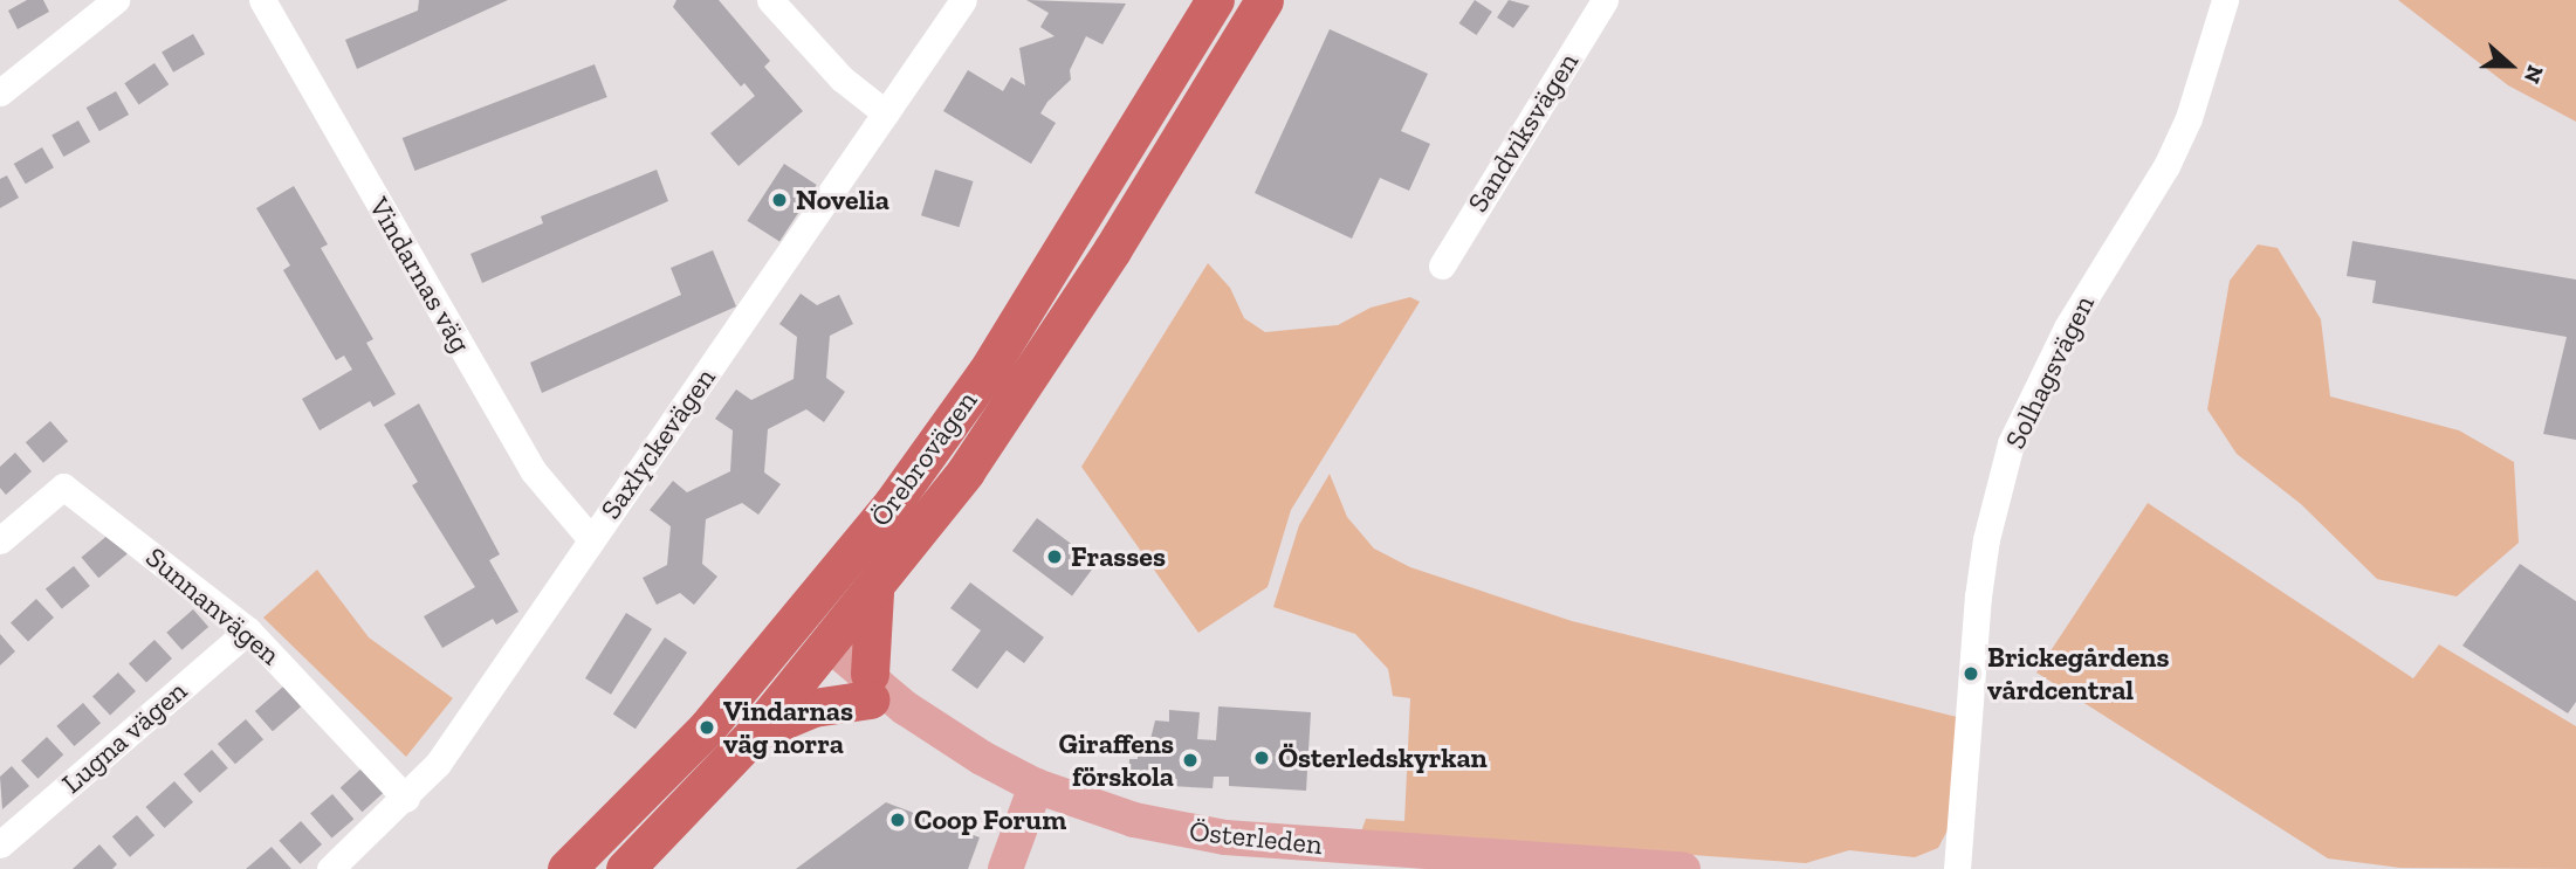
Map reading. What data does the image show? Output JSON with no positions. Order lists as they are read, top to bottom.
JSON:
{
  "streets": {
    "highway": ["Örebrovägen"],
    "main road": ["Österleden"],
    "street": [
      "Sandviksvägen",
      "Vindarnas väg",
      "Solhagsvägen",
      "Saxlyckevägen",
      "Sunnanvägen",
      "Lugna vägen"
    ]
  },
  "crossings": [
    ["Vindarnas väg", "Saxlyckevägen"],
    ["Saxlyckevägen", "Sunnanvägen"],
    ["Örebrovägen", "Österleden"],
    ["Sunnanvägen", "Lugna vägen"]
  ],
  "places": [
    "Novelia",
    "Frasses",
    "Brickegårdens vårdcentral",
    "Vindarnas väg norra",
    "Österledskyrkan",
    "Giraffens förskola",
    "Coop Forum"
  ],
  "north": "right"
}
